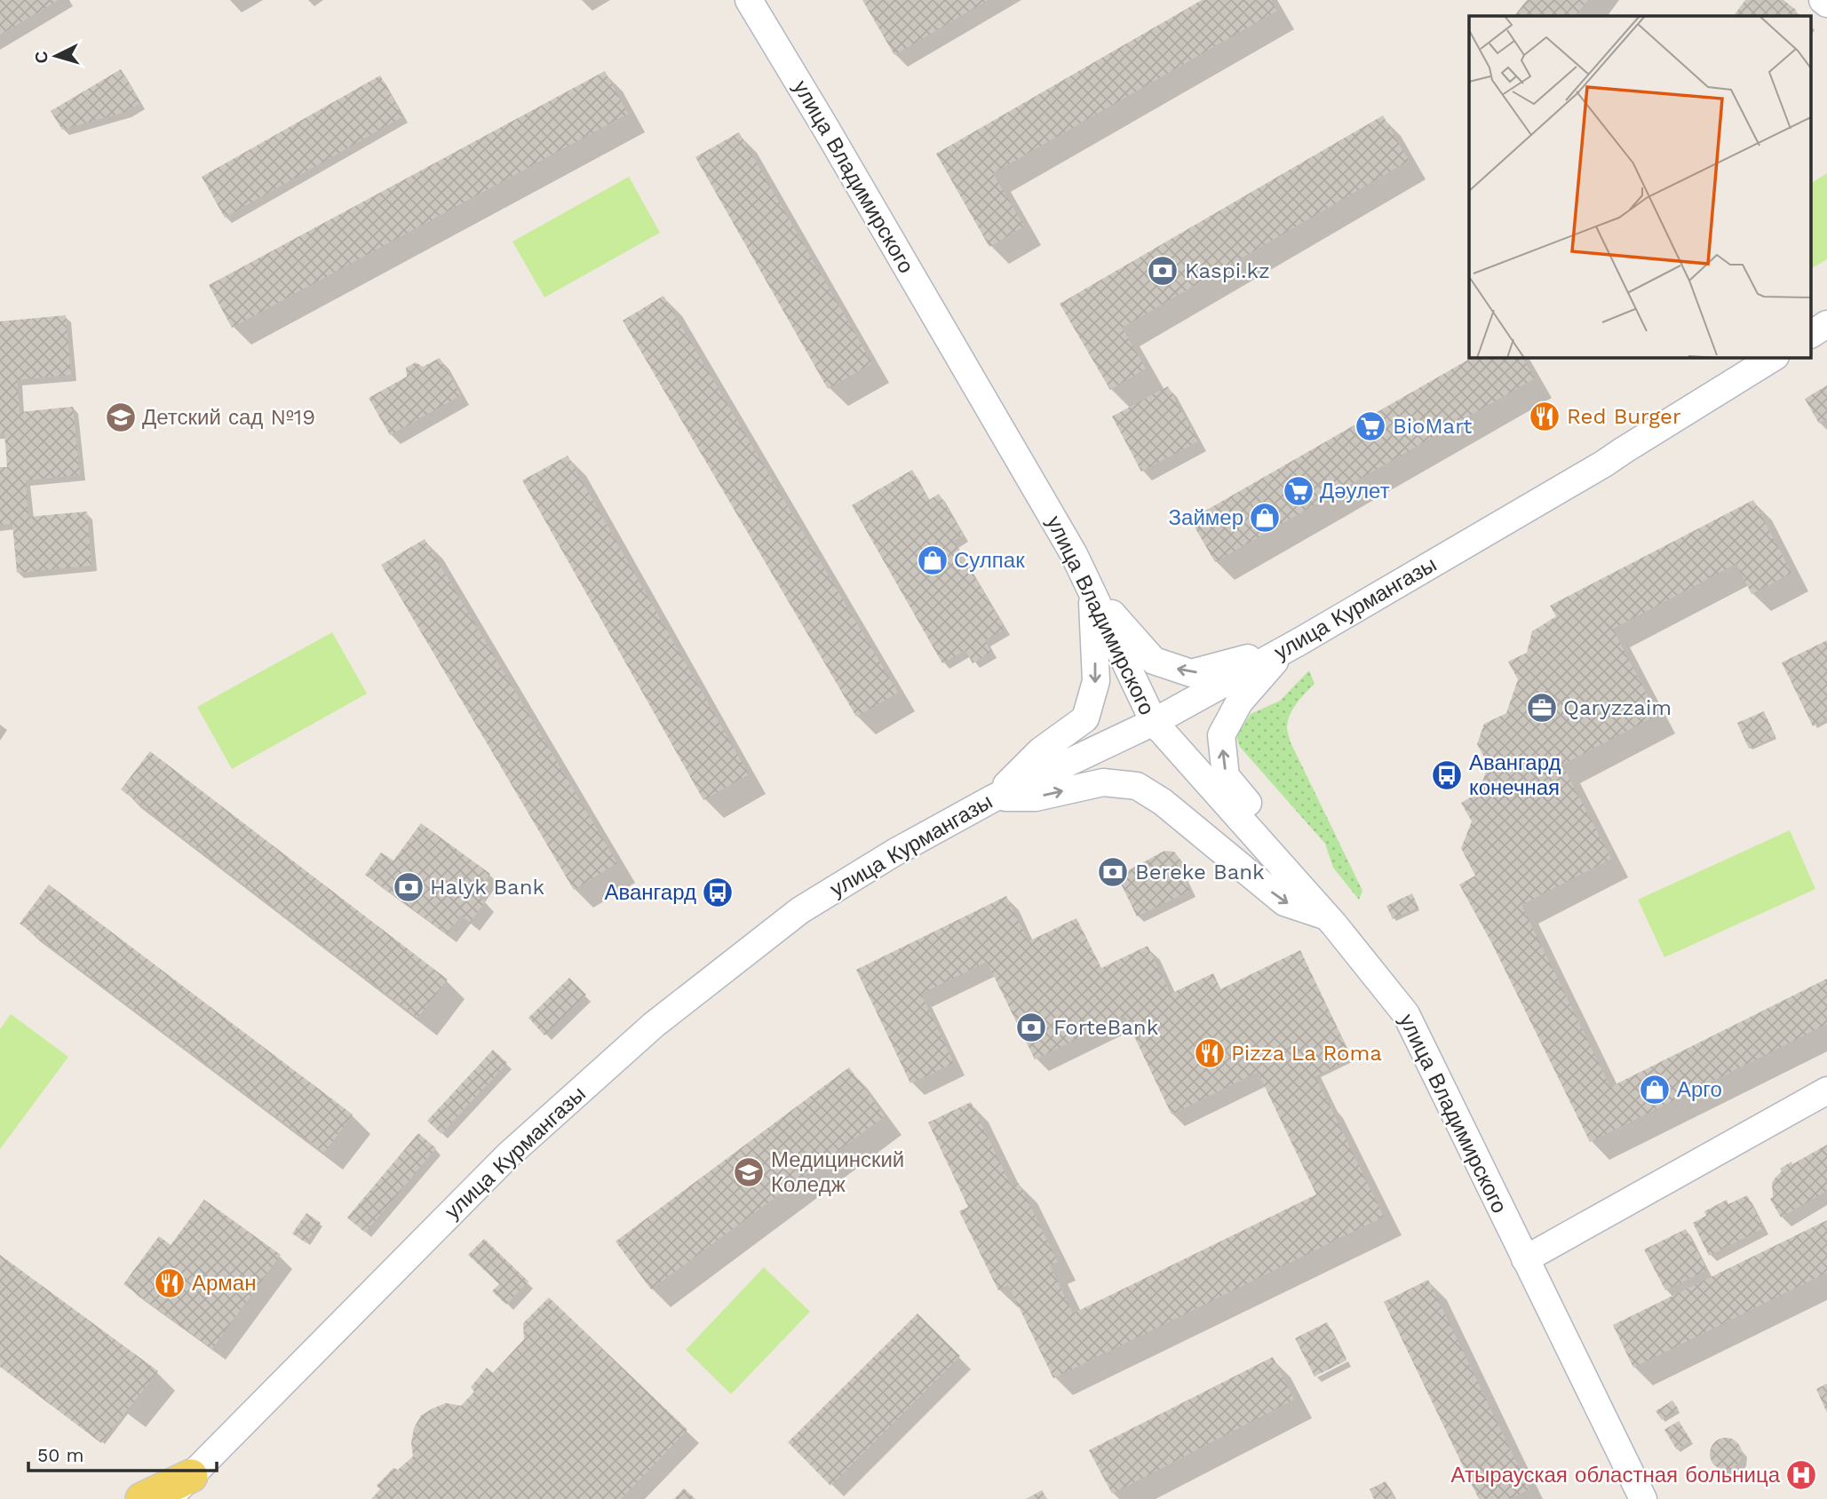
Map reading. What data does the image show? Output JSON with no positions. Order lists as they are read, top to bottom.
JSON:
{
  "streets": {
    "street": ["улица Владимирского", "улица Курмангазы"]
  },
  "crossings": [
    ["улица Владимирского", "улица Курмангазы"]
  ],
  "places": {
    "bank": [
      "Kaspi.kz",
      "Bereke Bank",
      "Halyk Bank",
      "ForteBank"
    ],
    "restaurant": ["Red Burger", "Pizza La Roma", "Арман"],
    "school or university": ["Детский сад №19", "Медицинский Коледж"],
    "supermarket": ["BioMart", "Дәулет"],
    "shop": ["Займер", "Сулпак", "Арго"],
    "office": ["Qaryzzaim"],
    "bus stop": ["Авангард конечная", "Авангард"],
    "hospital": ["Атырауская областная больница"]
  },
  "scale_bar": "50 m",
  "north": "left"
}
